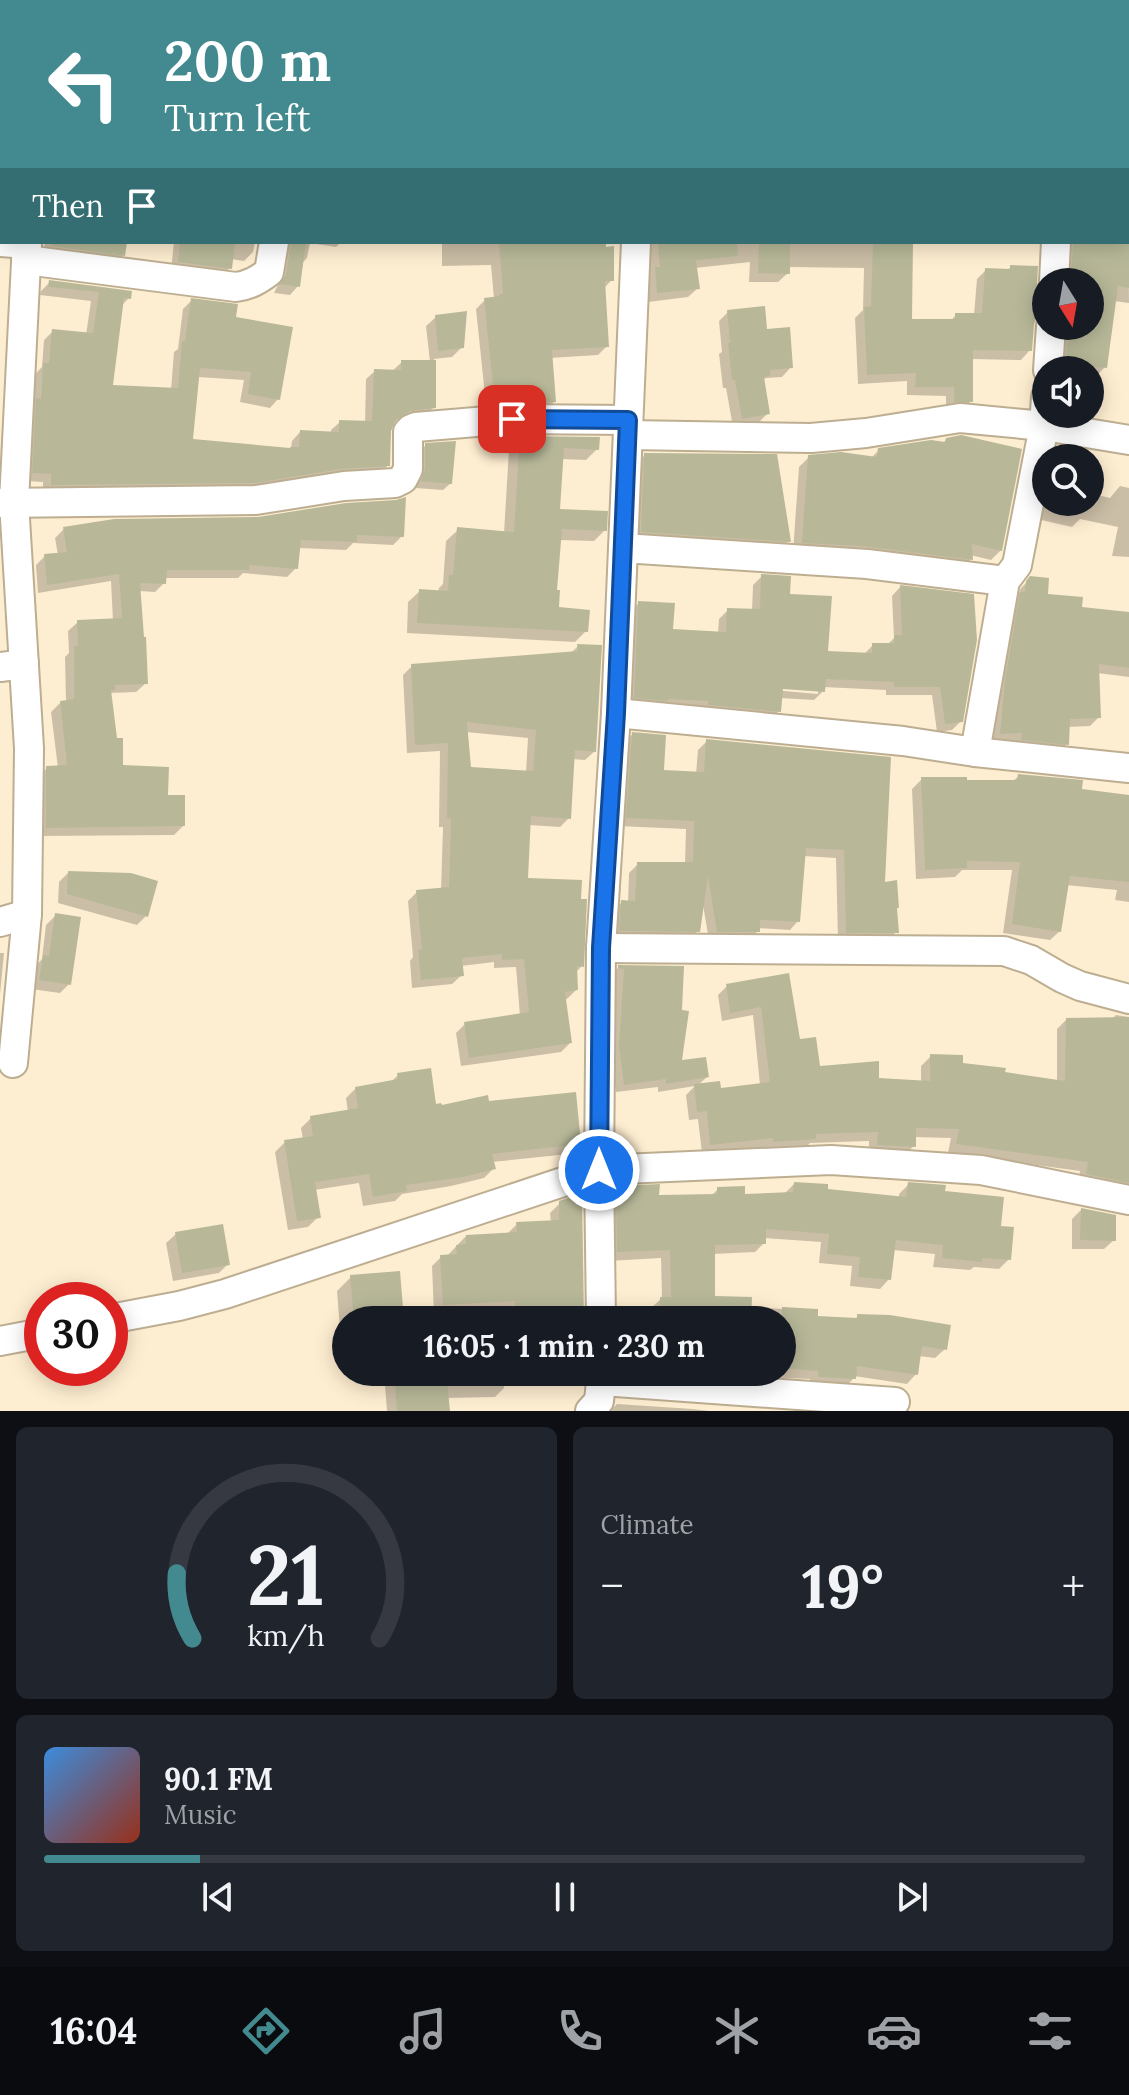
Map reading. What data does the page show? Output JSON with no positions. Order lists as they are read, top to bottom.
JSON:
{
  "north": "bottom",
  "page": {
    "turn": ["200 m", "Turn left"],
    "then": "Then",
    "limit": "30",
    "trip": "16:05 · 1 min · 230 m",
    "tile": "Climate",
    "heat": ["−", "19°", "+"],
    "song": ["90.1 FM", "Music"],
    "tabs": "16:04",
    "gauge": ["21", "km/h"]
  }
}
